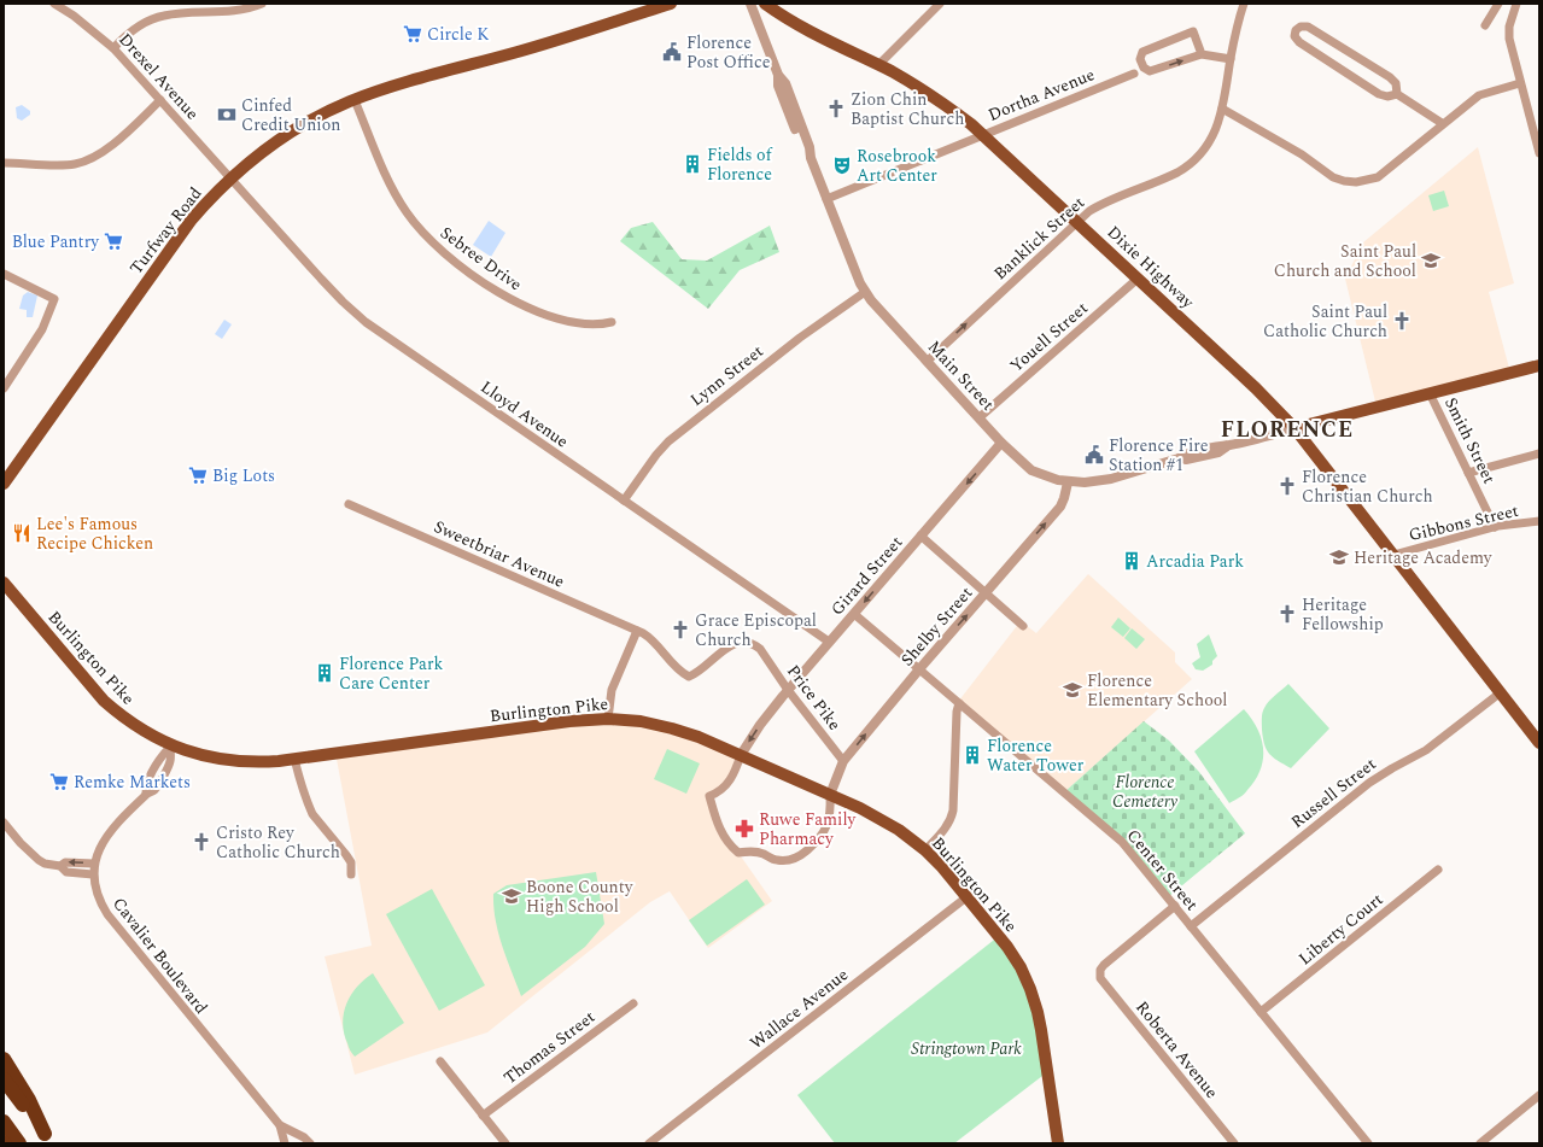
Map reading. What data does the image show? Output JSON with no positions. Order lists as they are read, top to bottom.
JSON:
{
  "streets": {
    "main road": ["Turfway Road", "Dixie Highway", "Burlington Pike"],
    "street": [
      "Drexel Avenue",
      "Dortha Avenue",
      "Banklick Street",
      "Sebree Drive",
      "Youell Street",
      "Lynn Street",
      "Main Street",
      "Lloyd Avenue",
      "Smith Street",
      "Gibbons Street",
      "Sweetbriar Avenue",
      "Girard Street",
      "Shelby Street",
      "Price Pike",
      "Russell Street",
      "Center Street",
      "Liberty Court",
      "Cavalier Boulevard",
      "Wallace Avenue",
      "Thomas Street",
      "Roberta Avenue"
    ]
  },
  "crossings": [
    ["Drexel Avenue", "Turfway Road"],
    ["Drexel Avenue", "Lloyd Avenue"],
    ["Dortha Avenue", "Dixie Highway"],
    ["Dortha Avenue", "Main Street"],
    ["Turfway Road", "Sebree Drive"],
    ["Turfway Road", "Lloyd Avenue"],
    ["Banklick Street", "Dixie Highway"],
    ["Banklick Street", "Main Street"],
    ["Dixie Highway", "Youell Street"],
    ["Dixie Highway", "Main Street"],
    ["Dixie Highway", "Gibbons Street"],
    ["Dixie Highway", "Russell Street"],
    ["Youell Street", "Main Street"],
    ["Lynn Street", "Main Street"],
    ["Lynn Street", "Lloyd Avenue"],
    ["Main Street", "Girard Street"],
    ["Main Street", "Shelby Street"],
    ["Lloyd Avenue", "Girard Street"],
    ["Smith Street", "Gibbons Street"],
    ["Sweetbriar Avenue", "Price Pike"],
    ["Girard Street", "Burlington Pike"],
    ["Girard Street", "Price Pike"],
    ["Girard Street", "Center Street"],
    ["Shelby Street", "Burlington Pike"],
    ["Shelby Street", "Price Pike"],
    ["Shelby Street", "Center Street"],
    ["Burlington Pike", "Cavalier Boulevard"],
    ["Burlington Pike", "Wallace Avenue"],
    ["Russell Street", "Center Street"],
    ["Center Street", "Liberty Court"],
    ["Center Street", "Roberta Avenue"]
  ],
  "one_way": ["Banklick Street", "Girard Street", "Shelby Street"],
  "districts": ["FLORENCE"],
  "parks": ["Florence Cemetery", "Stringtown Park"],
  "places": {
    "supermarket": [
      "Circle K",
      "Blue Pantry",
      "Big Lots",
      "Remke Markets"
    ],
    "public building": ["Florence Post Office", "Florence Fire Station #1"],
    "church": [
      "Zion Chin Baptist Church",
      "Saint Paul Catholic Church",
      "Florence Christian Church",
      "Heritage Fellowship",
      "Grace Episcopal Church",
      "Cristo Rey Catholic Church"
    ],
    "bank": ["Cinfed Credit Union"],
    "building": [
      "Fields of Florence",
      "Arcadia Park",
      "Florence Park Care Center",
      "Florence Water Tower"
    ],
    "theatre": ["Rosebrook Art Center"],
    "school or university": [
      "Saint Paul Church and School",
      "Heritage Academy",
      "Florence Elementary School",
      "Boone County High School"
    ],
    "restaurant": ["Lee's Famous Recipe Chicken"],
    "pharmacy": ["Ruwe Family Pharmacy"]
  }
}
